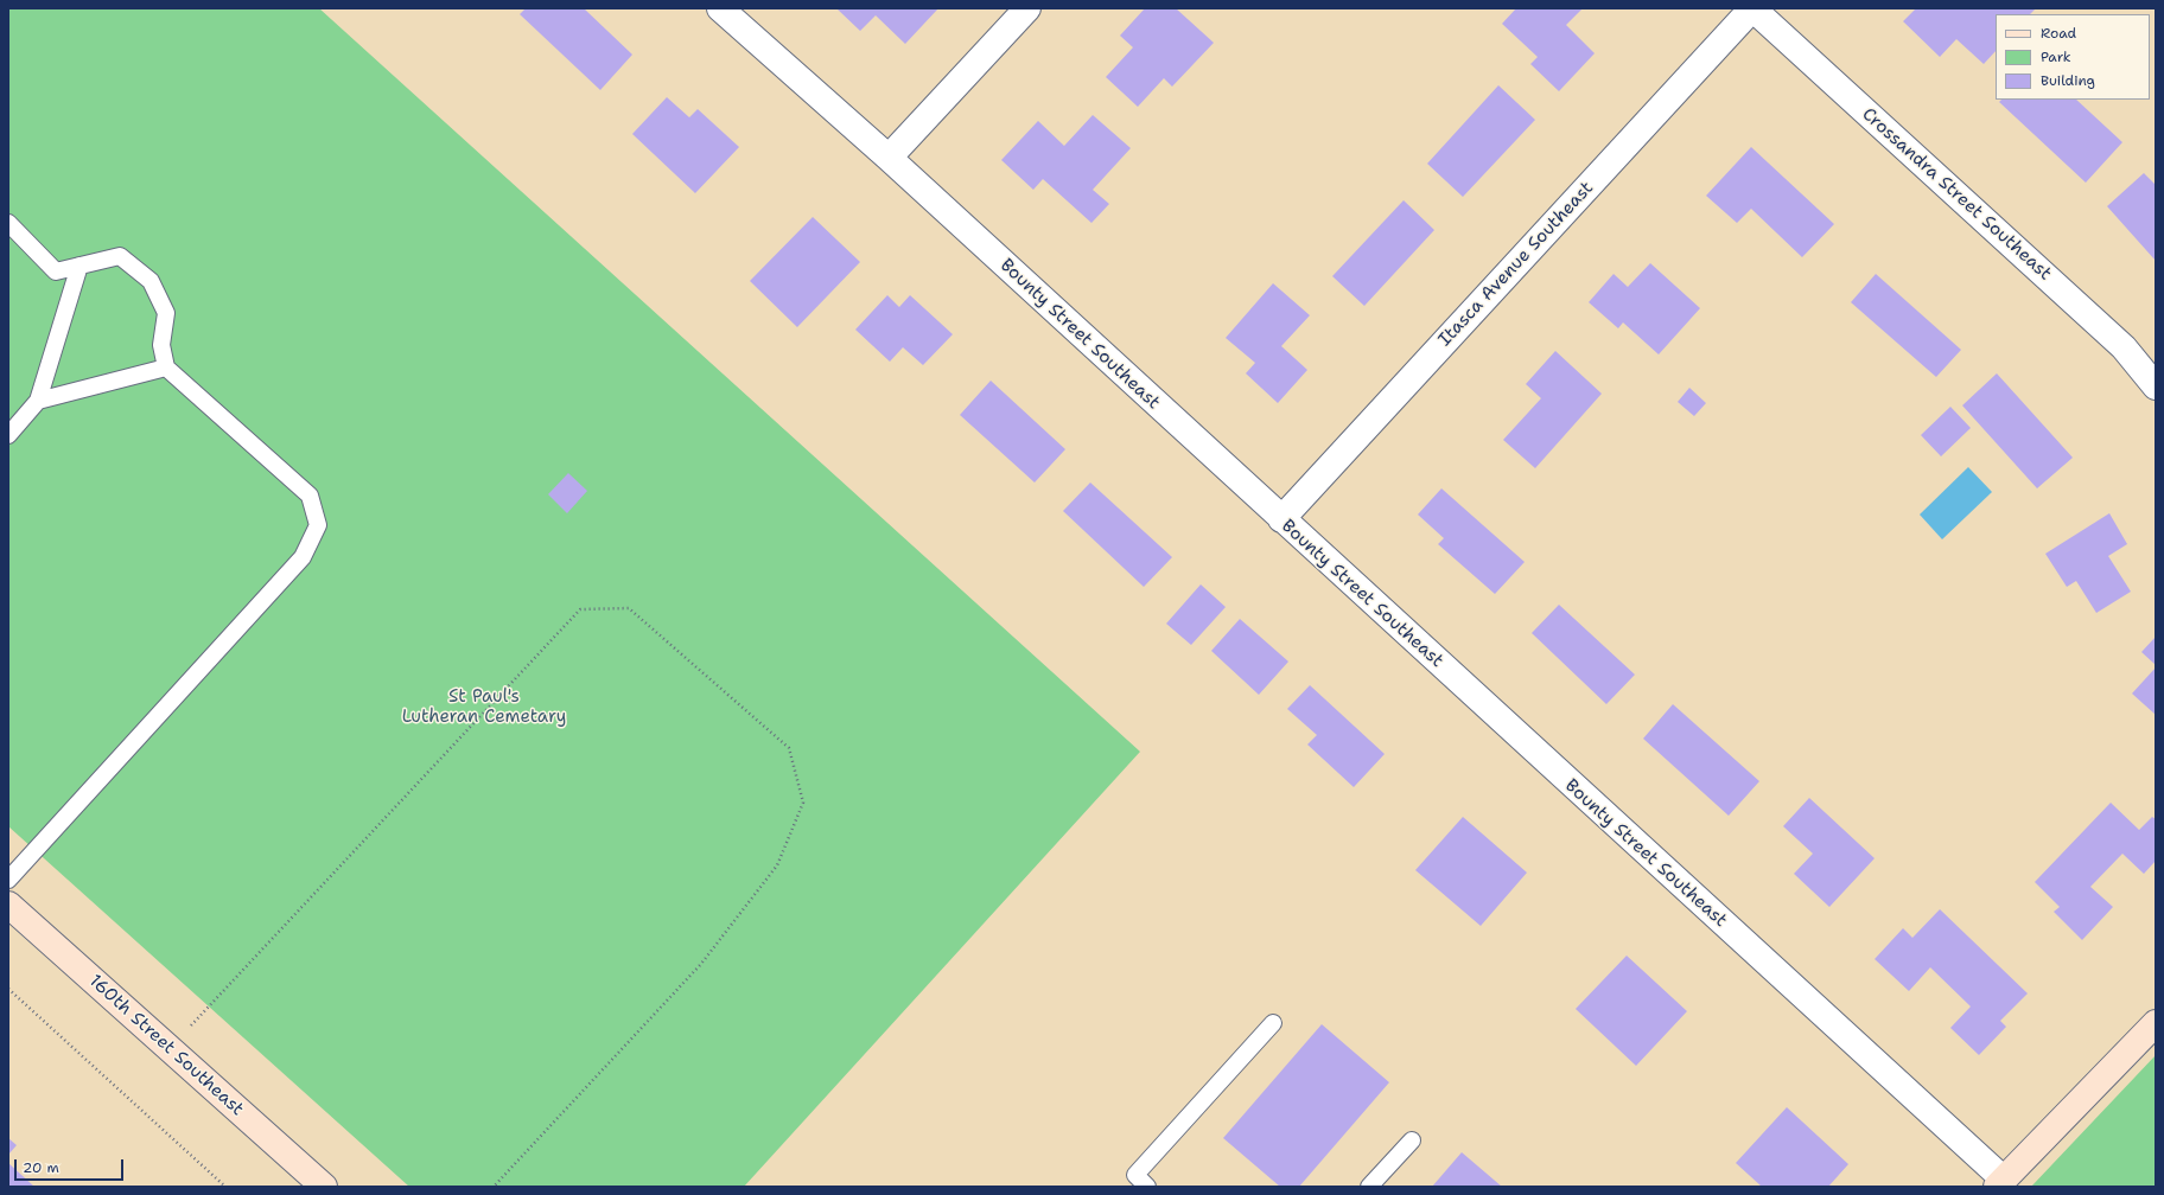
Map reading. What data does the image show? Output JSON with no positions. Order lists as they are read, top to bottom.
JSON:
{
  "streets": {
    "street": [
      "Crossandra Street Southeast",
      "Itasca Avenue Southeast",
      "Bounty Street Southeast",
      "160th Street Southeast"
    ]
  },
  "crossings": [
    ["Crossandra Street Southeast", "Itasca Avenue Southeast"],
    ["Itasca Avenue Southeast", "Bounty Street Southeast"]
  ],
  "parks": ["St Paul's Lutheran Cemetary"],
  "legend": ["Road", "Park", "Building"],
  "scale_bar": "20 m"
}
